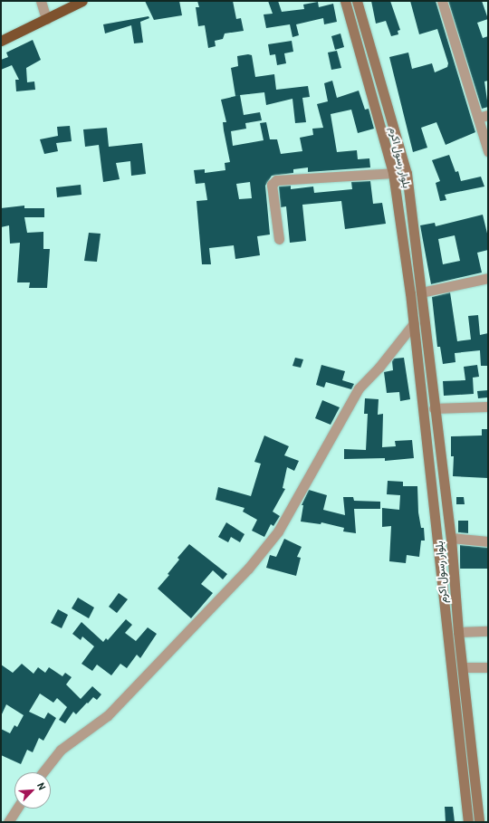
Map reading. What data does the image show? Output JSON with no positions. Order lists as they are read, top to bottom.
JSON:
{
  "streets": {
    "main road": ["بلوار رسول اکرم"]
  },
  "north": "top right"
}
